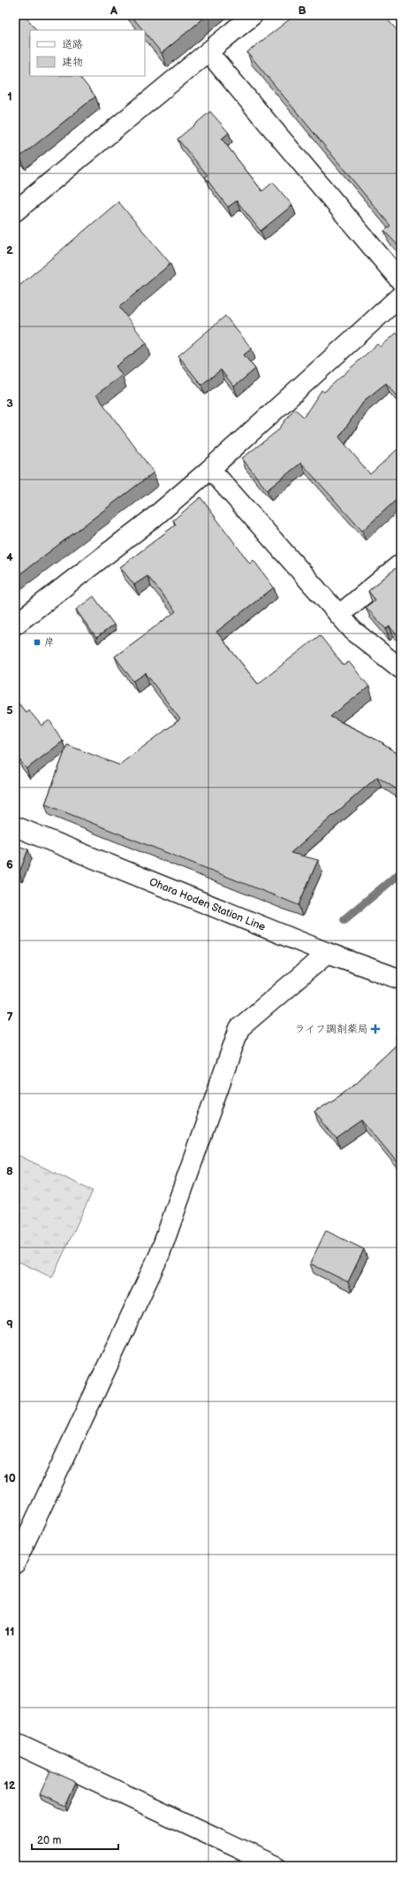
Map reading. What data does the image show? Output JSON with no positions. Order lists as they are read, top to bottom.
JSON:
{
  "streets": {
    "street": ["Ohara Hoden Station Line"]
  },
  "places": {
    "transit": ["岸"],
    "health": ["ライフ調剤薬局"]
  },
  "legend": ["道路", "建物"],
  "scale_bar": "20 m",
  "grid": {
    "columns": ["A", "B"],
    "rows": [
      "1",
      "2",
      "3",
      "4",
      "5",
      "6",
      "7",
      "8",
      "9",
      "10",
      "11",
      "12"
    ]
  }
}
